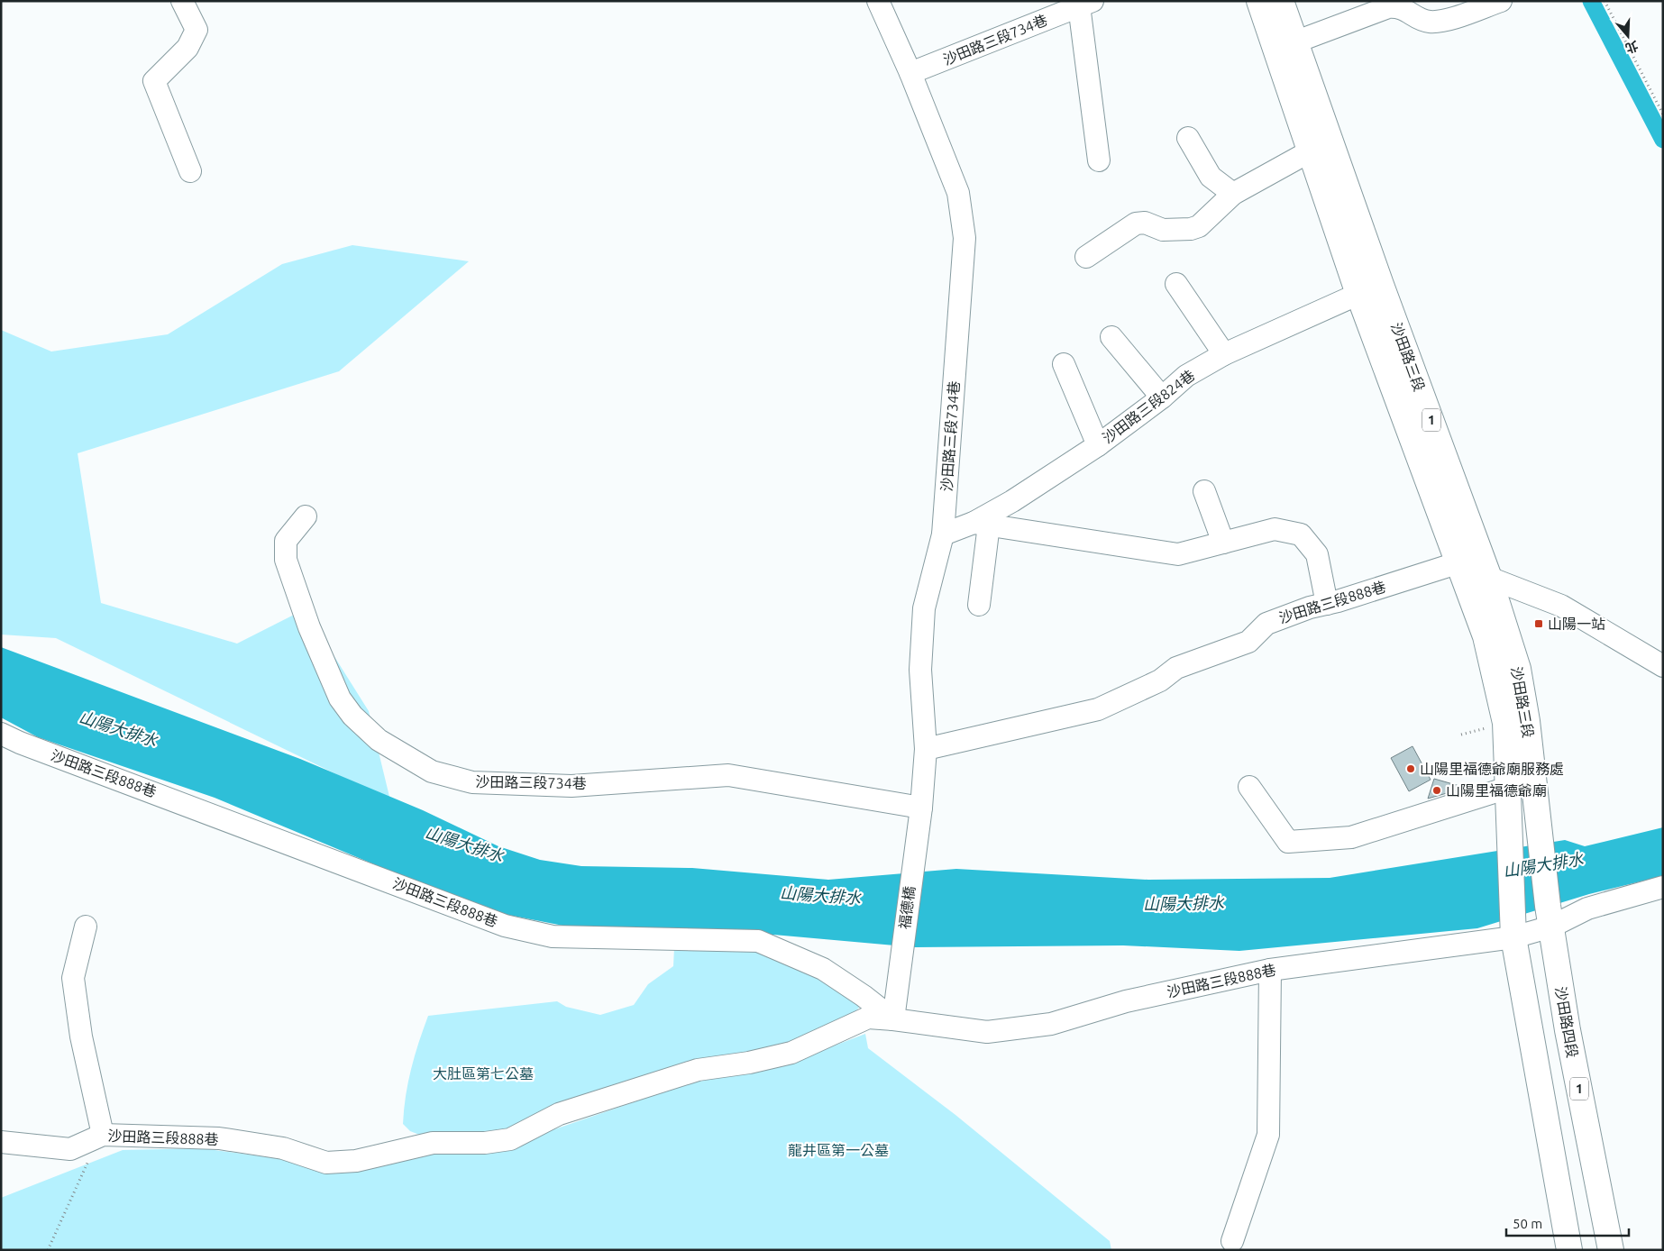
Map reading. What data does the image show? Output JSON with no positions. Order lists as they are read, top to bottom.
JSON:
{
  "streets": {
    "main road": ["沙田路三段", "1", "沙田路四段"],
    "street": [
      "沙田路三段734巷",
      "沙田路三段824巷",
      "沙田路三段888巷",
      "福德橋"
    ]
  },
  "crossings": [
    ["沙田路三段734巷", "沙田路三段824巷"],
    ["沙田路三段734巷", "沙田路三段888巷"],
    ["沙田路三段734巷", "福德橋"],
    ["沙田路三段", "沙田路三段824巷"],
    ["沙田路三段", "1"],
    ["沙田路三段", "沙田路三段888巷"],
    ["沙田路三段", "沙田路四段"],
    ["沙田路三段824巷", "沙田路三段888巷"],
    ["1", "沙田路三段888巷"],
    ["沙田路三段888巷", "福德橋"],
    ["沙田路三段888巷", "沙田路四段"]
  ],
  "water": ["山陽大排水"],
  "parks": ["大肚區第七公墓", "龍井區第一公墓"],
  "places": {
    "transit": ["山陽一站"],
    "other": ["山陽里福德爺廟服務處", "山陽里福德爺廟"]
  },
  "scale_bar": "50 m",
  "north": "bottom"
}
